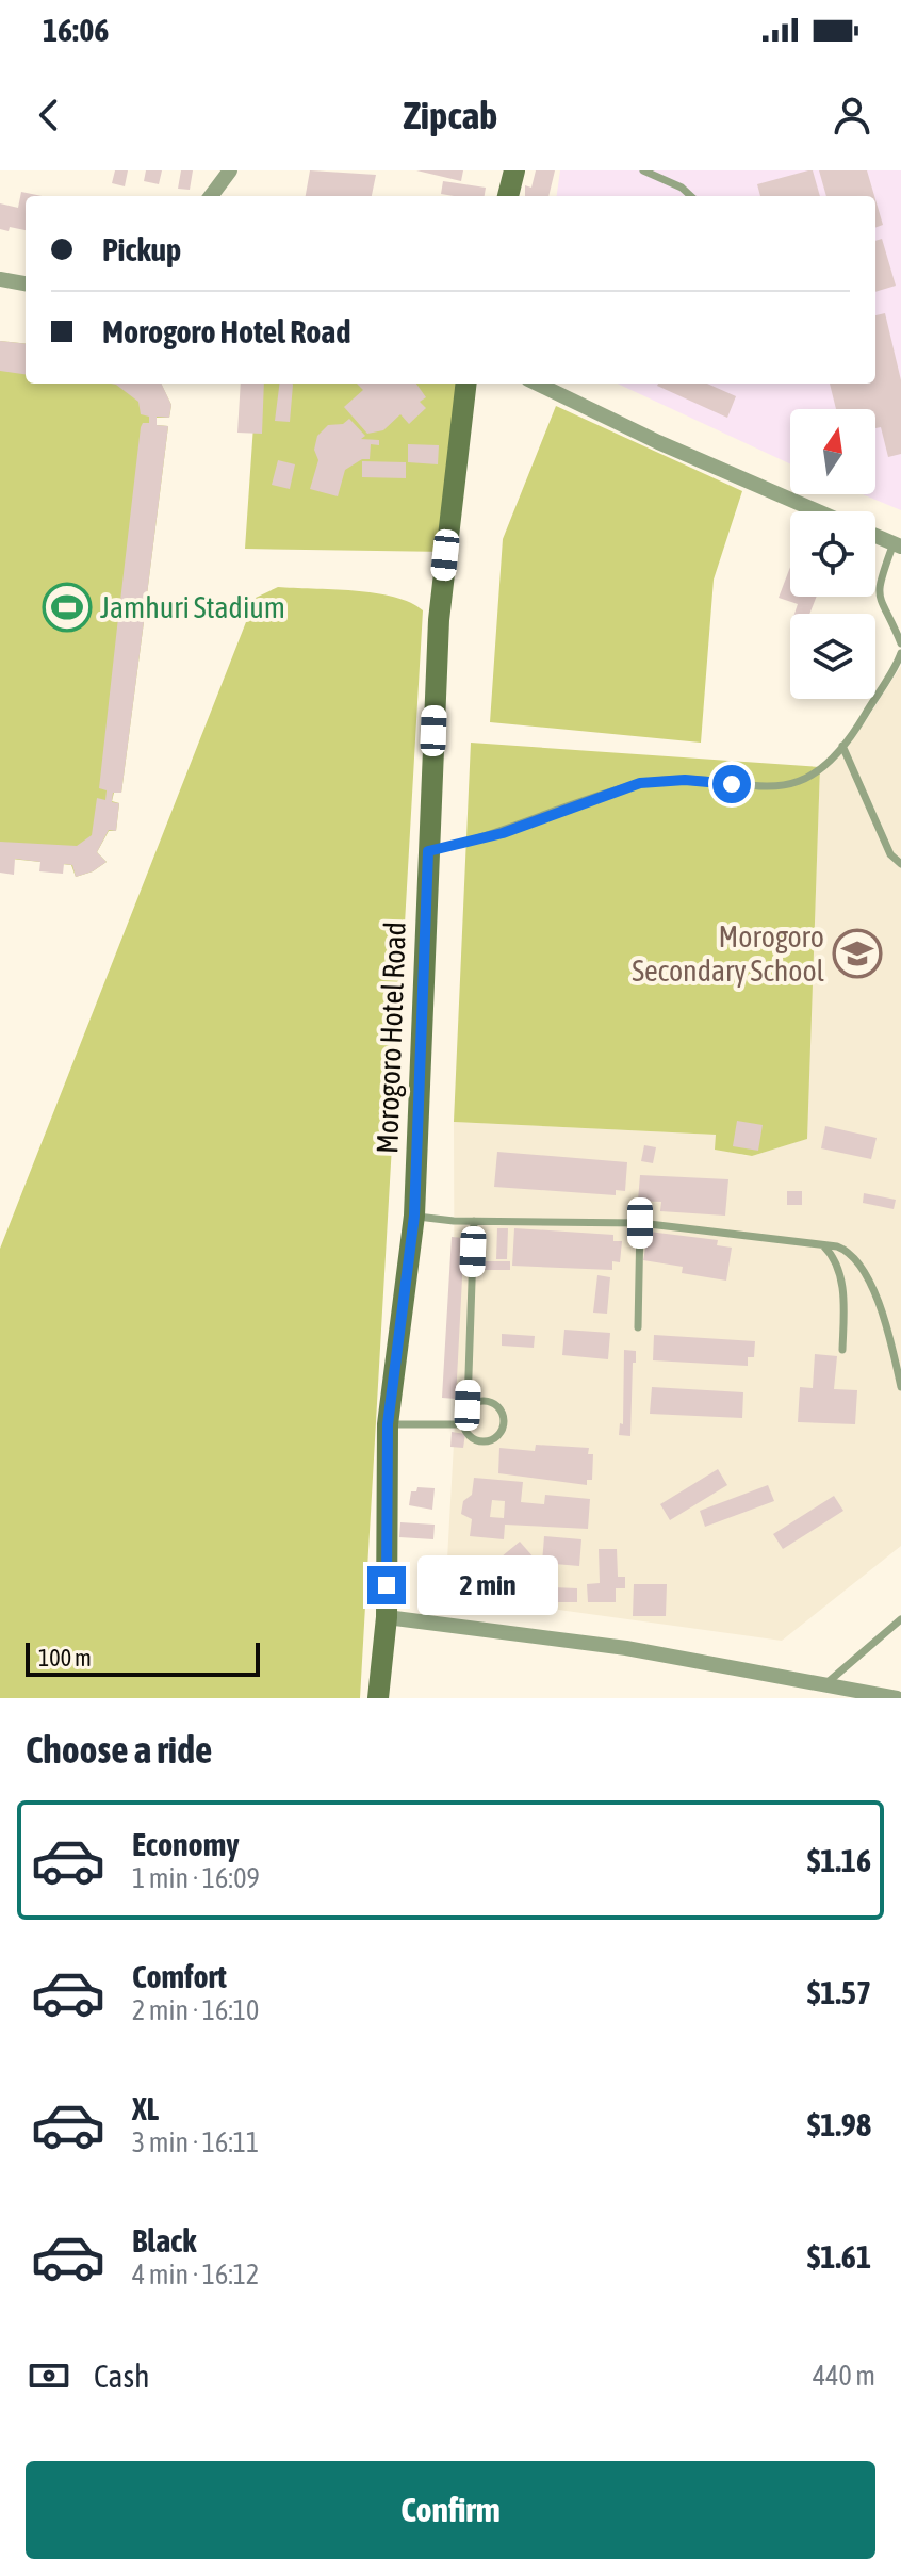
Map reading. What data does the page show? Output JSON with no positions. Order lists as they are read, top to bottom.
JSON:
{
  "streets": {
    "street": ["Morogoro Hotel Road"]
  },
  "places": {
    "sports": ["Jamhuri Stadium"],
    "school or university": ["Morogoro Secondary School"]
  },
  "scale_bar": "100 m",
  "north": "top",
  "page": {
    "status": "16:06",
    "header": "Zipcab",
    "banner": ["Pickup", "Morogoro Hotel Road"],
    "bubble": "2 min",
    "scale": "100 m",
    "heading": "Choose a ride",
    "list": [
      {
        "name": "Economy",
        "note": "1 min · 16:09",
        "value": "$1.16"
      },
      {
        "name": "Comfort",
        "note": "2 min · 16:10",
        "value": "$1.57"
      },
      {
        "name": "XL",
        "note": "3 min · 16:11",
        "value": "$1.98"
      },
      {
        "name": "Black",
        "note": "4 min · 16:12",
        "value": "$1.61"
      }
    ],
    "pay": ["Cash", "440 m"],
    "buttons": "Confirm"
  }
}
